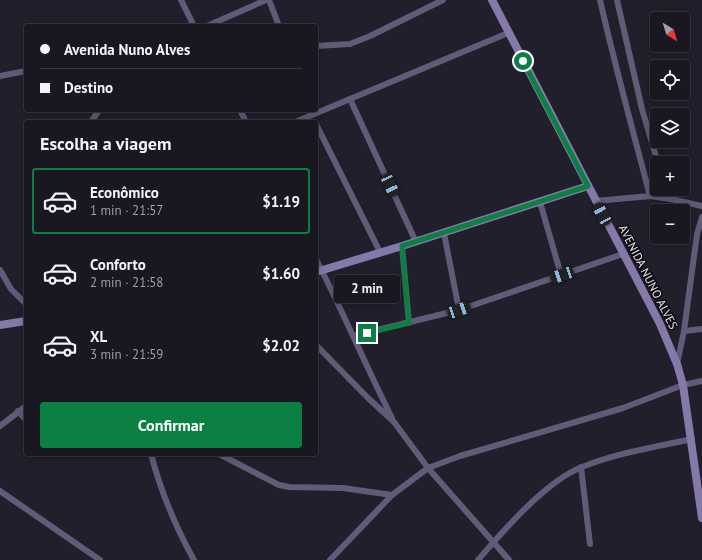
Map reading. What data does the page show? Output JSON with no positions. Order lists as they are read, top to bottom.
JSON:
{
  "streets": {
    "street": ["AVENIDA NUNO ALVES"]
  },
  "north": "bottom right",
  "page": {
    "map_buttons": ["+", "−"],
    "banner": ["Avenida Nuno Alves", "Destino"],
    "heading": "Escolha a viagem",
    "list": [
      {
        "name": "Econômico",
        "note": "1 min · 21:57",
        "value": "$1.19"
      },
      {
        "name": "Conforto",
        "note": "2 min · 21:58",
        "value": "$1.60"
      },
      {
        "name": "XL",
        "note": "3 min · 21:59",
        "value": "$2.02"
      }
    ],
    "bubble": "2 min",
    "buttons": "Confirmar"
  }
}
